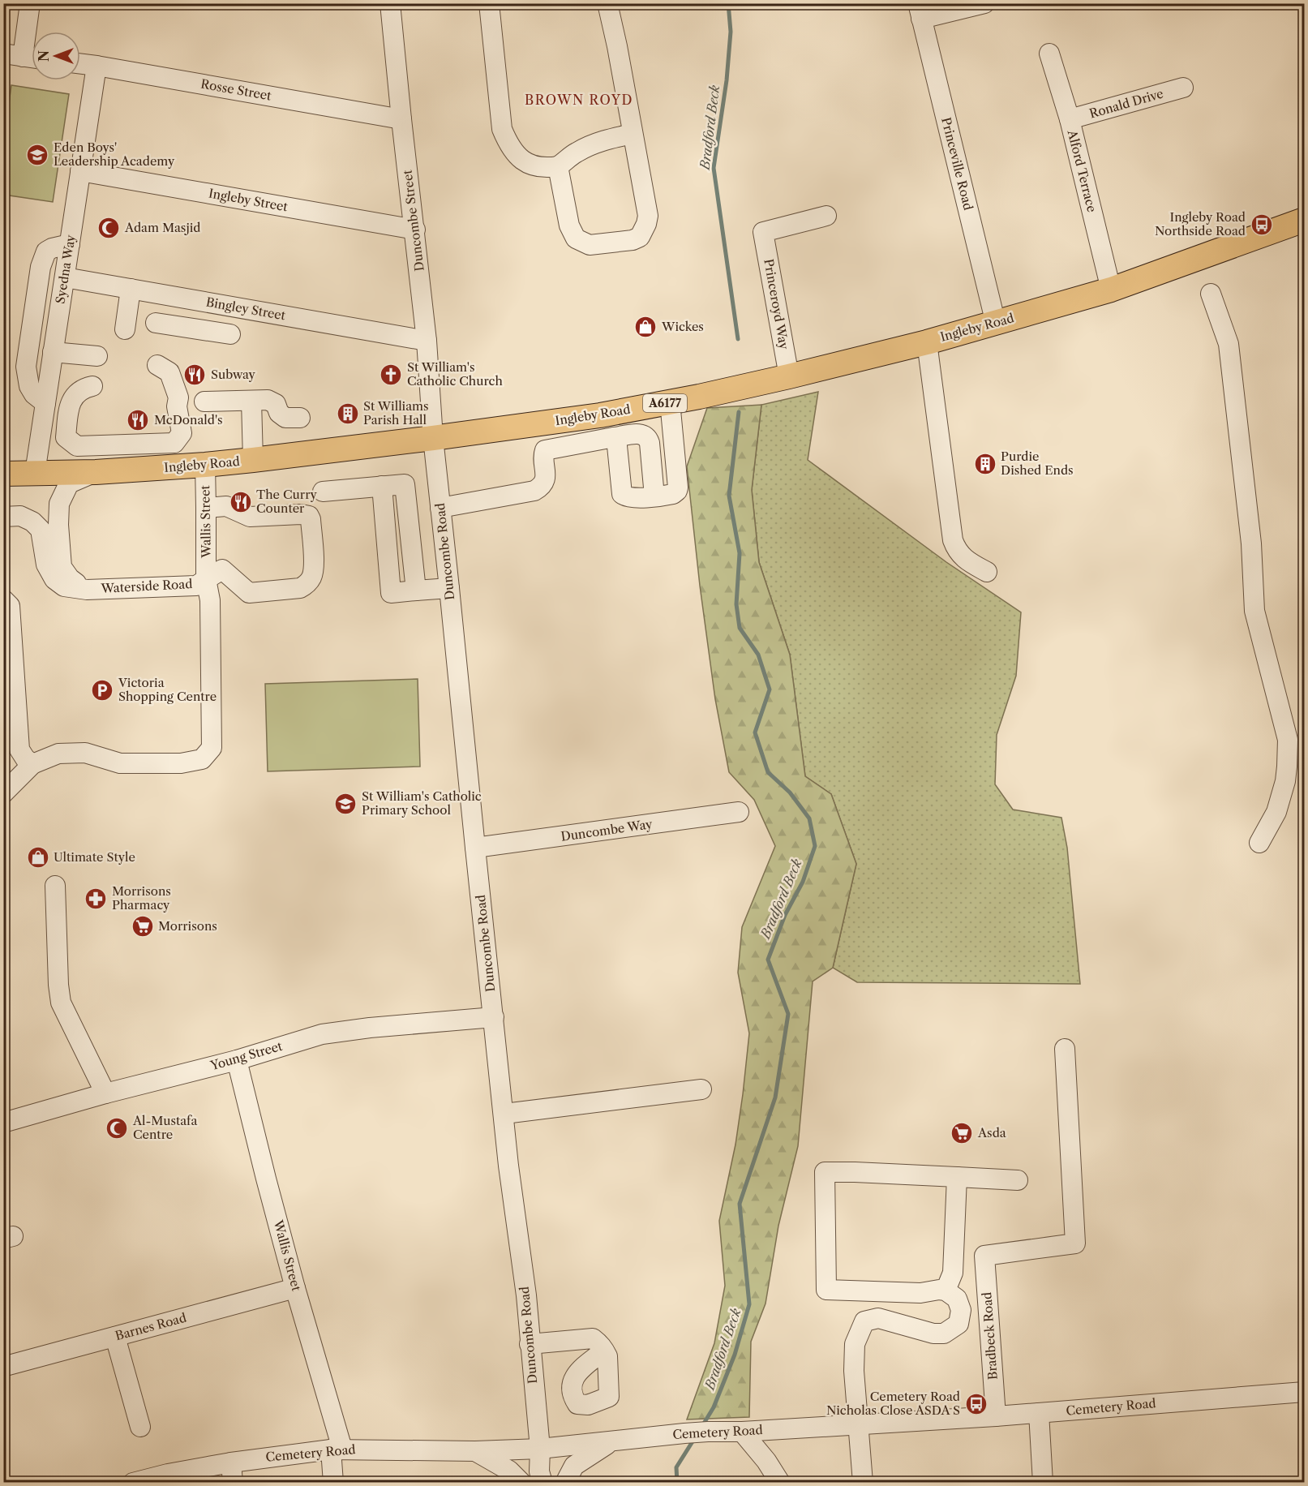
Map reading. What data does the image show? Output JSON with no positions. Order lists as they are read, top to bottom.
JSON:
{
  "streets": {
    "main road": ["Ingleby Road", "A6177"],
    "street": [
      "Rosse Street",
      "Ronald Drive",
      "Princeville Road",
      "Alford Terrace",
      "Ingleby Street",
      "Duncombe Street",
      "Syedna Way",
      "Princeroyd Way",
      "Bingley Street",
      "Wallis Street",
      "Duncombe Road",
      "Waterside Road",
      "Duncombe Way",
      "Young Street",
      "Barnes Road",
      "Bradbeck Road",
      "Cemetery Road"
    ]
  },
  "crossings": [
    ["Rosse Street", "Duncombe Street"],
    ["Rosse Street", "Syedna Way"],
    ["Ronald Drive", "Alford Terrace"],
    ["Princeville Road", "Ingleby Road"],
    ["Alford Terrace", "Ingleby Road"],
    ["Ingleby Street", "Duncombe Street"],
    ["Ingleby Street", "Syedna Way"],
    ["Duncombe Street", "Bingley Street"],
    ["Duncombe Street", "Ingleby Road"],
    ["Duncombe Street", "Duncombe Road"],
    ["Syedna Way", "Bingley Street"],
    ["Syedna Way", "Ingleby Road"],
    ["Princeroyd Way", "Ingleby Road"],
    ["Ingleby Road", "Wallis Street"],
    ["Ingleby Road", "Duncombe Road"],
    ["Wallis Street", "Waterside Road"],
    ["Wallis Street", "Young Street"],
    ["Wallis Street", "Barnes Road"],
    ["Wallis Street", "Cemetery Road"],
    ["Duncombe Road", "Duncombe Way"],
    ["Duncombe Road", "Young Street"],
    ["Duncombe Road", "Cemetery Road"],
    ["Bradbeck Road", "Cemetery Road"]
  ],
  "districts": ["BROWN ROYD"],
  "water": ["Bradford Beck"],
  "places": {
    "school or university": ["Eden Boys' Leadership Academy", "St William's Catholic Primary School"],
    "bus stop": ["Ingleby Road Northside Road", "Cemetery Road Nicholas Close ASDA S"],
    "mosque": ["Adam Masjid", "Al-Mustafa Centre"],
    "shop": ["Wickes", "Ultimate Style"],
    "restaurant": ["Subway", "McDonald's", "The Curry Counter"],
    "church": ["St William's Catholic Church"],
    "building": ["St Williams Parish Hall", "Purdie Dished Ends"],
    "parking": ["Victoria Shopping Centre"],
    "pharmacy": ["Morrisons Pharmacy"],
    "supermarket": ["Morrisons", "Asda"]
  },
  "north": "left"
}
